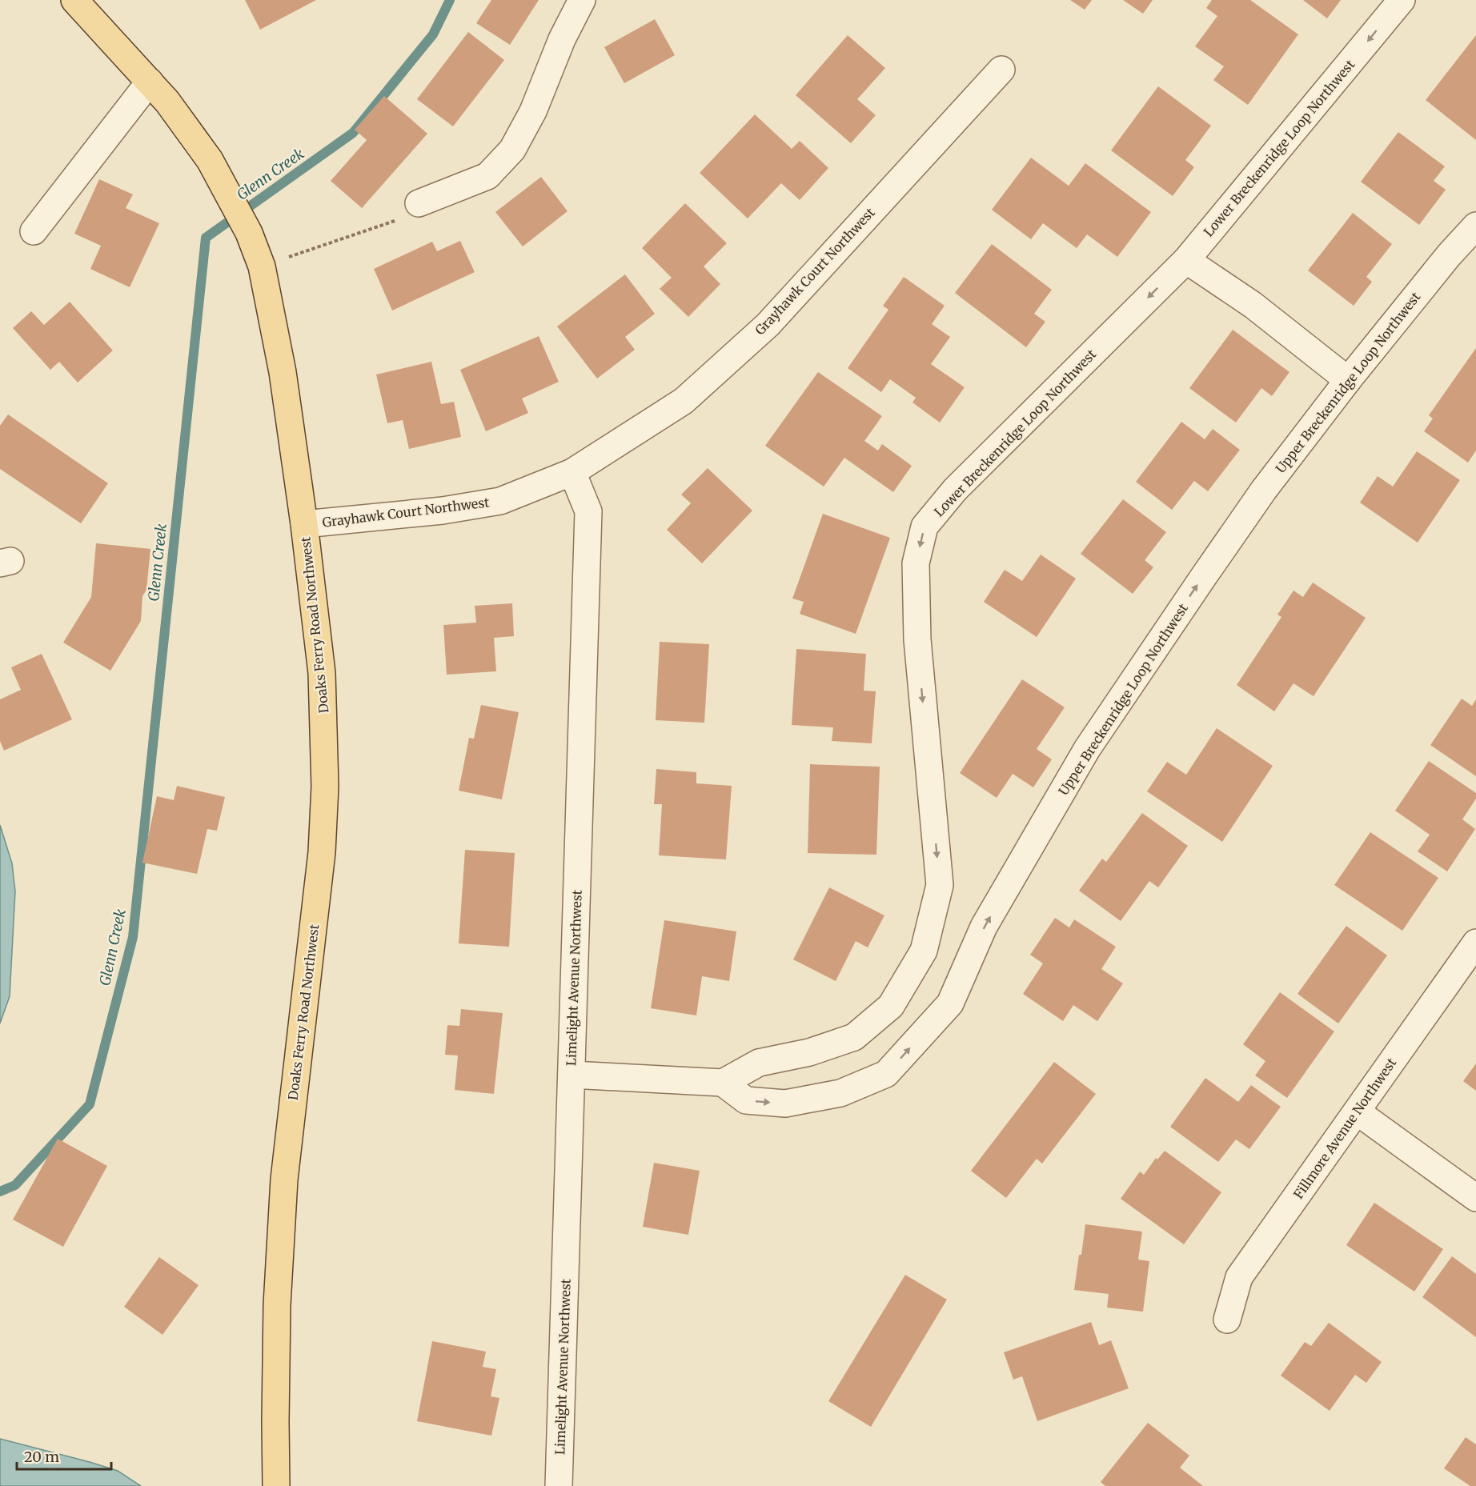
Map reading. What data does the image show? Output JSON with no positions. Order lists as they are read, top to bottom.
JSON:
{
  "streets": {
    "main road": ["Doaks Ferry Road Northwest"],
    "street": [
      "Lower Breckenridge Loop Northwest",
      "Grayhawk Court Northwest",
      "Upper Breckenridge Loop Northwest",
      "Limelight Avenue Northwest",
      "Fillmore Avenue Northwest"
    ]
  },
  "crossings": [
    ["Lower Breckenridge Loop Northwest", "Upper Breckenridge Loop Northwest"],
    ["Grayhawk Court Northwest", "Doaks Ferry Road Northwest"],
    ["Grayhawk Court Northwest", "Limelight Avenue Northwest"]
  ],
  "one_way": ["Lower Breckenridge Loop Northwest", "Upper Breckenridge Loop Northwest"],
  "water": ["Glenn Creek"],
  "scale_bar": "20 m"
}
